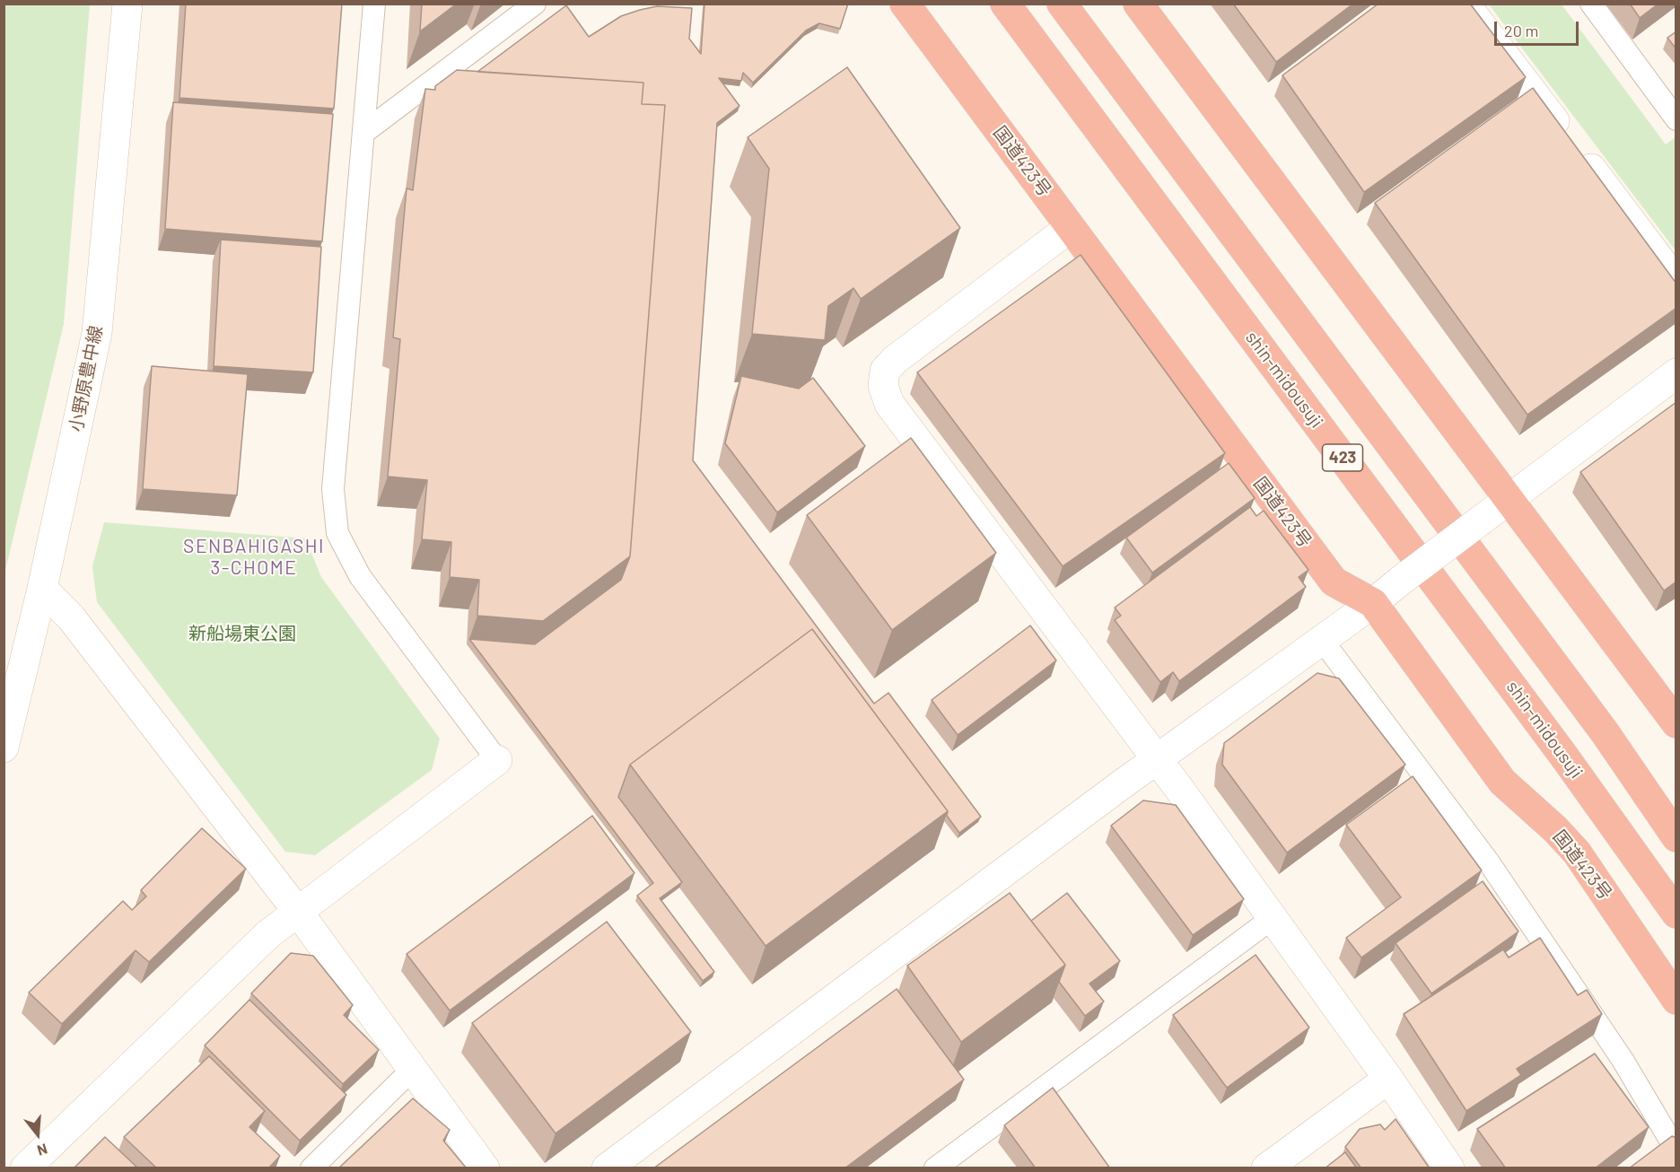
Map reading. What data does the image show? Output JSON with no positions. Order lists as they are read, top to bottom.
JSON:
{
  "streets": {
    "highway": ["国道423号", "shin-midousuji", "423"],
    "street": ["小野原豊中線"]
  },
  "districts": ["SENBAHIGASHI 3-CHOME"],
  "parks": ["新船場東公園"],
  "scale_bar": "20 m",
  "north": "bottom"
}
